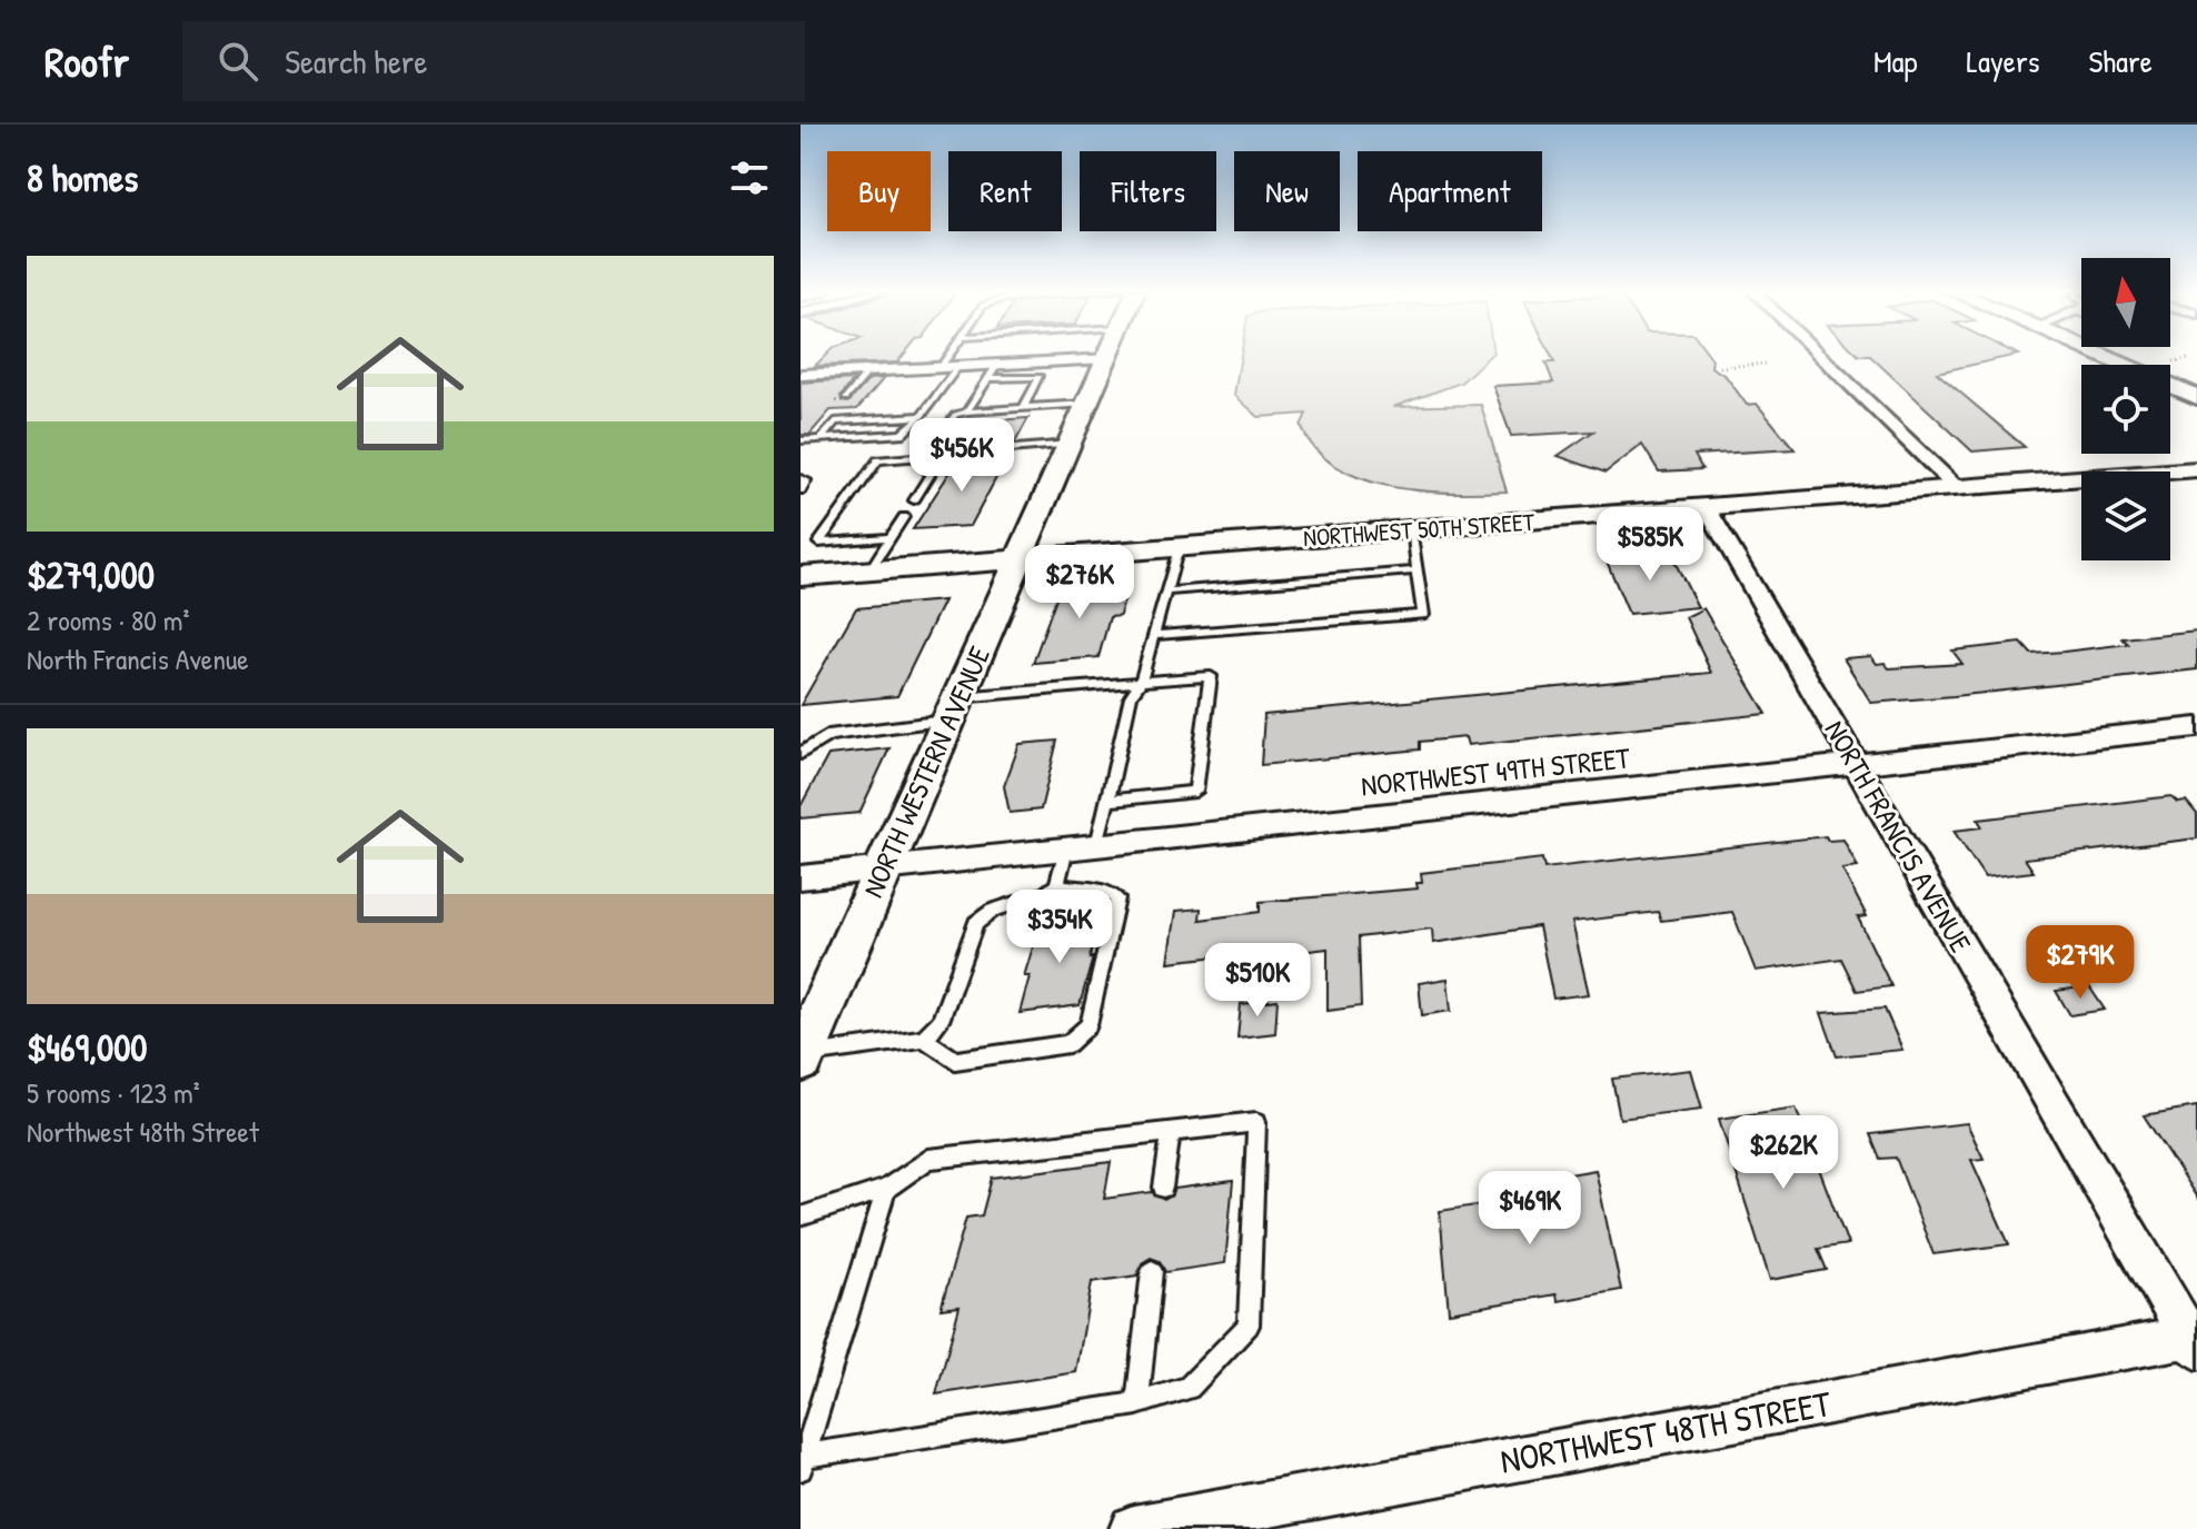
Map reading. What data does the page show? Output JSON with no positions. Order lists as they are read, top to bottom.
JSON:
{
  "streets": {
    "main road": ["NORTHWEST 50TH STREET", "NORTH WESTERN AVENUE"],
    "street": ["NORTHWEST 49TH STREET", "NORTH FRANCIS AVENUE", "NORTHWEST 48TH STREET"]
  },
  "crossings": [
    ["NORTHWEST 50TH STREET", "NORTH WESTERN AVENUE"],
    ["NORTHWEST 50TH STREET", "NORTH FRANCIS AVENUE"],
    ["NORTH WESTERN AVENUE", "NORTHWEST 49TH STREET"],
    ["NORTHWEST 49TH STREET", "NORTH FRANCIS AVENUE"],
    ["NORTH FRANCIS AVENUE", "NORTHWEST 48TH STREET"]
  ],
  "north": "top",
  "page": {
    "header": "Roofr",
    "search": "Search here",
    "nav": ["Map", "Layers", "Share"],
    "heading": "8 homes",
    "chip": [
      "Buy",
      "Rent",
      "Filters",
      "New",
      "Apartment"
    ],
    "list": [
      {
        "name": "$279,000",
        "note": "2 rooms · 80 m² · North Francis Avenue"
      },
      {
        "name": "$469,000",
        "note": "5 rooms · 123 m² · Northwest 48th Street"
      }
    ],
    "price": [
      "$456K",
      "$585K",
      "$276K",
      "$354K",
      "$279K",
      "$510K",
      "$262K",
      "$469K"
    ]
  }
}
